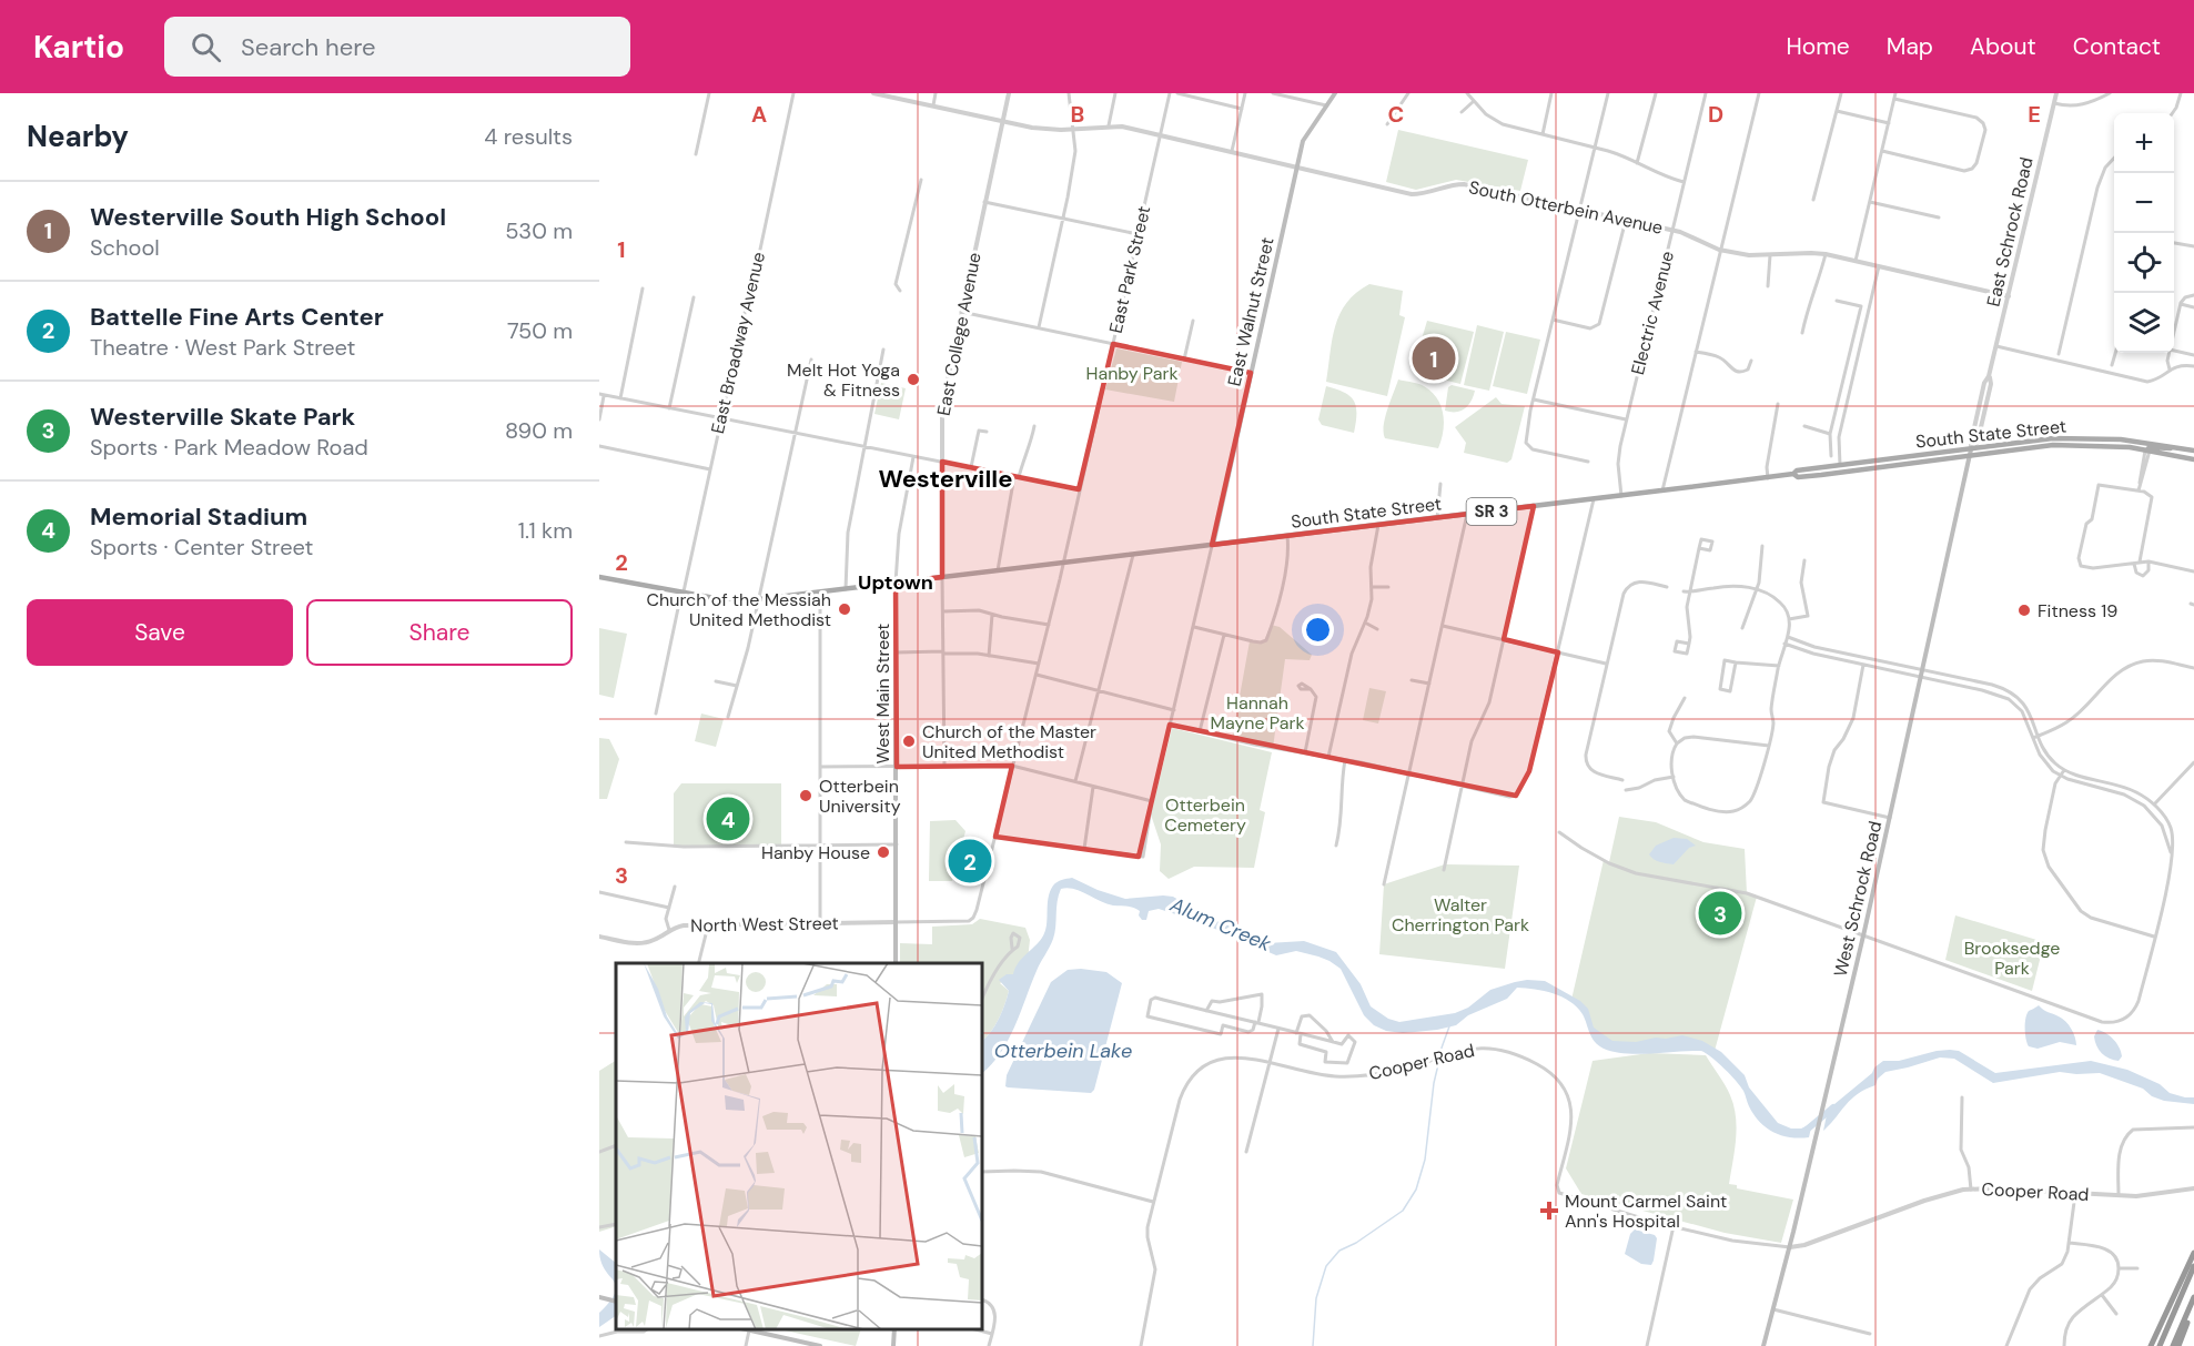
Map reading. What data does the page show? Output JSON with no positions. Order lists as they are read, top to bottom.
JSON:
{
  "streets": {
    "main road": [
      "East Schrock Road",
      "East Walnut Street",
      "South State Street",
      "SR 3",
      "West Main Street",
      "West Schrock Road"
    ],
    "street": [
      "South Otterbein Avenue",
      "East Park Street",
      "Electric Avenue",
      "East College Avenue",
      "East Broadway Avenue",
      "North West Street",
      "Cooper Road"
    ]
  },
  "crossings": [
    ["South Otterbein Avenue", "East Schrock Road"],
    ["South Otterbein Avenue", "East Park Street"],
    ["South Otterbein Avenue", "East Walnut Street"],
    ["South Otterbein Avenue", "Electric Avenue"],
    ["South Otterbein Avenue", "East College Avenue"],
    ["East Schrock Road", "South State Street"],
    ["East Schrock Road", "West Schrock Road"],
    ["East Park Street", "South State Street"],
    ["East Park Street", "West Main Street"],
    ["East Park Street", "North West Street"],
    ["East Walnut Street", "South State Street"],
    ["Electric Avenue", "South State Street"],
    ["East College Avenue", "South State Street"],
    ["East College Avenue", "SR 3"],
    ["East Broadway Avenue", "SR 3"],
    ["South State Street", "SR 3"],
    ["South State Street", "West Schrock Road"],
    ["SR 3", "West Main Street"],
    ["West Main Street", "North West Street"],
    ["West Schrock Road", "Cooper Road"]
  ],
  "districts": ["Westerville", "Uptown"],
  "water": ["Alum Creek", "Otterbein Lake"],
  "parks": [
    "Hanby Park",
    "Hannah Mayne Park",
    "Otterbein Cemetery",
    "Walter Cherrington Park",
    "Brooksedge Park"
  ],
  "places": {
    "other": [
      "Melt Hot Yoga & Fitness",
      "Church of the Messiah United Methodist",
      "Fitness 19",
      "Church of the Master United Methodist",
      "Otterbein University",
      "Hanby House"
    ],
    "health": ["Mount Carmel Saint Ann's Hospital"]
  },
  "page": {
    "header": "Kartio",
    "search": "Search here",
    "nav": [
      "Home",
      "Map",
      "About",
      "Contact"
    ],
    "heading": ["Nearby", "4 results"],
    "map_buttons": ["+", "−"],
    "list": [
      {
        "mark": "1",
        "name": "Westerville South High School",
        "note": "School",
        "value": "530 m"
      },
      {
        "mark": "2",
        "name": "Battelle Fine Arts Center",
        "note": "Theatre · West Park Street",
        "value": "750 m"
      },
      {
        "mark": "3",
        "name": "Westerville Skate Park",
        "note": "Sports · Park Meadow Road",
        "value": "890 m"
      },
      {
        "mark": "4",
        "name": "Memorial Stadium",
        "note": "Sports · Center Street",
        "value": "1.1 km"
      }
    ],
    "pins": [
      "1",
      "4",
      "2",
      "3"
    ],
    "buttons": ["Save", "Share"]
  },
  "grid": {
    "columns": [
      "A",
      "B",
      "C",
      "D",
      "E"
    ],
    "rows": ["1", "2", "3"]
  }
}
